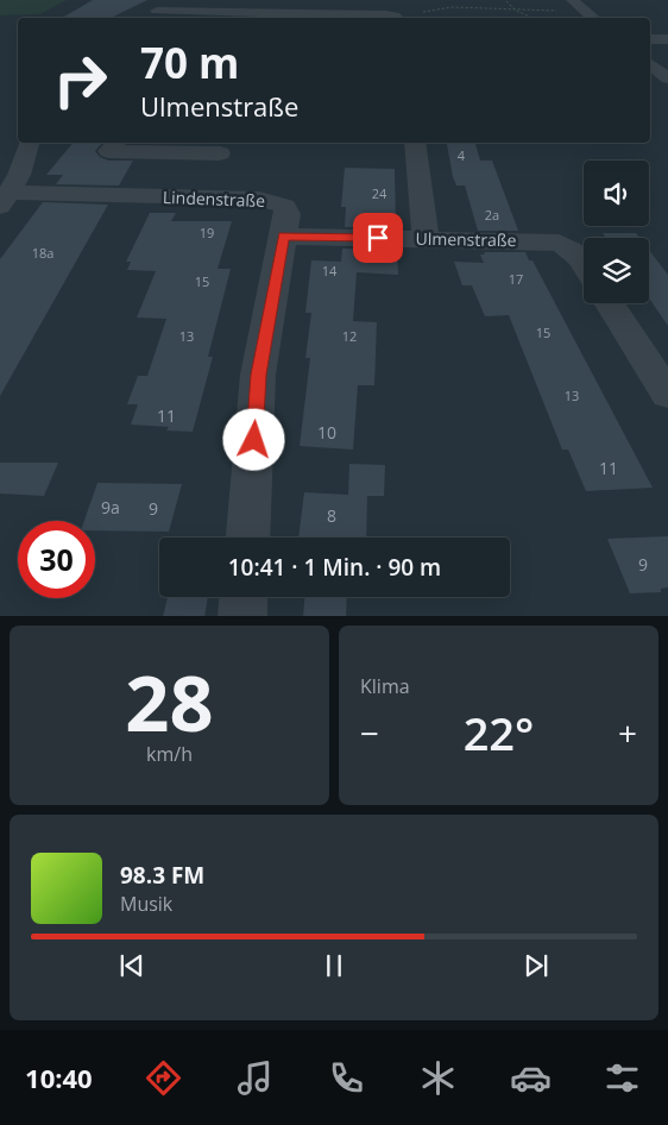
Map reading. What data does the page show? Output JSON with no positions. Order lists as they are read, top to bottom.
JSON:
{
  "streets": {
    "street": ["Lindenstraße", "Ulmenstraße"]
  },
  "crossings": [
    ["Lindenstraße", "Ulmenstraße"]
  ],
  "house_numbers": [
    "4",
    "24",
    "2a",
    "19",
    "18a",
    "14",
    "17",
    "15",
    "15",
    "13",
    "12",
    "13",
    "11",
    "10",
    "11",
    "9a",
    "9",
    "8",
    "9"
  ],
  "page": {
    "turn": ["70 m", "Ulmenstraße"],
    "limit": "30",
    "trip": "10:41 · 1 Min. · 90 m",
    "tile": [
      ["28", "km/h"],
      "Klima"
    ],
    "heat": ["−", "22°", "+"],
    "song": ["98.3 FM", "Musik"],
    "tabs": "10:40"
  }
}
